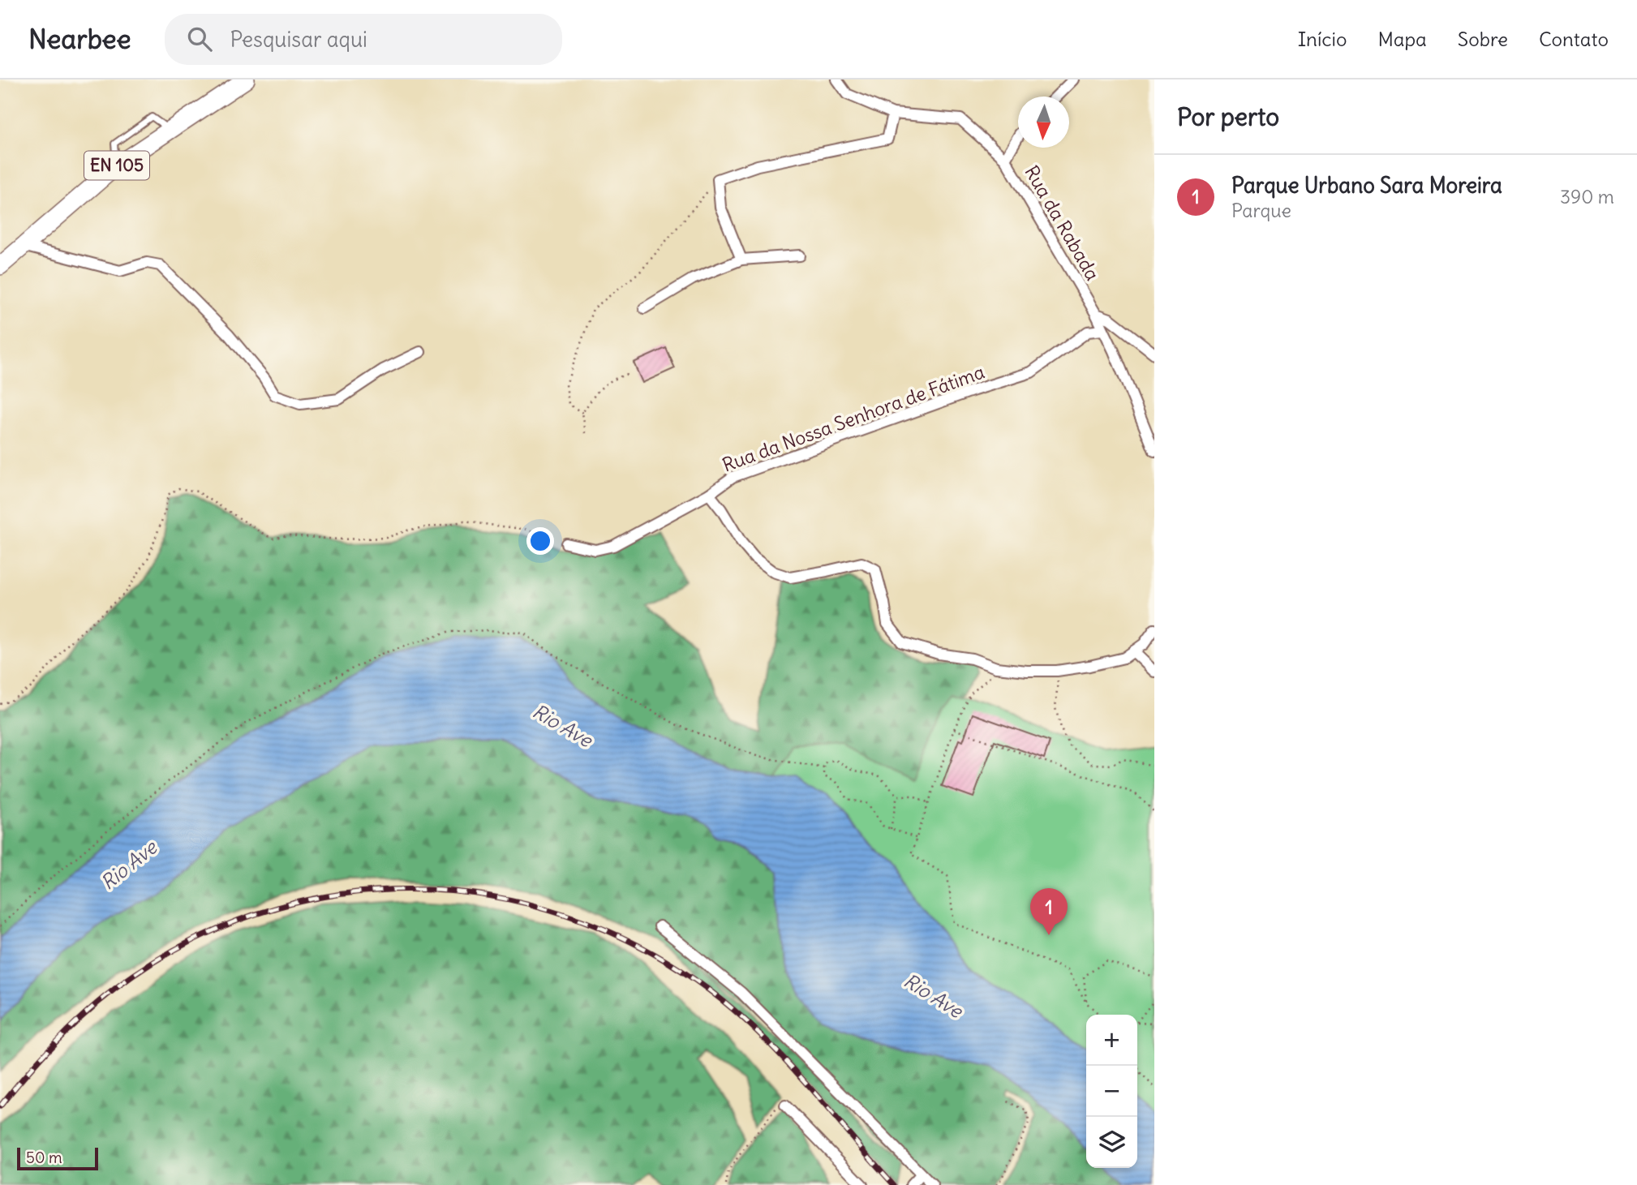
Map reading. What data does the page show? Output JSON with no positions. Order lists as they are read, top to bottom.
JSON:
{
  "streets": {
    "main road": ["EN 105"],
    "street": ["Rua da Rabada", "Rua da Nossa Senhora de Fátima"]
  },
  "crossings": [
    ["Rua da Rabada", "Rua da Nossa Senhora de Fátima"]
  ],
  "water": ["Rio Ave"],
  "scale_bar": "50 m",
  "north": "bottom",
  "page": {
    "header": "Nearbee",
    "search": "Pesquisar aqui",
    "nav": [
      "Início",
      "Mapa",
      "Sobre",
      "Contato"
    ],
    "heading": "Por perto",
    "list": [
      {
        "mark": "1",
        "name": "Parque Urbano Sara Moreira",
        "note": "Parque",
        "value": "390 m"
      }
    ],
    "pins": "1",
    "map_buttons": ["+", "−"],
    "scale": "50 m"
  }
}
